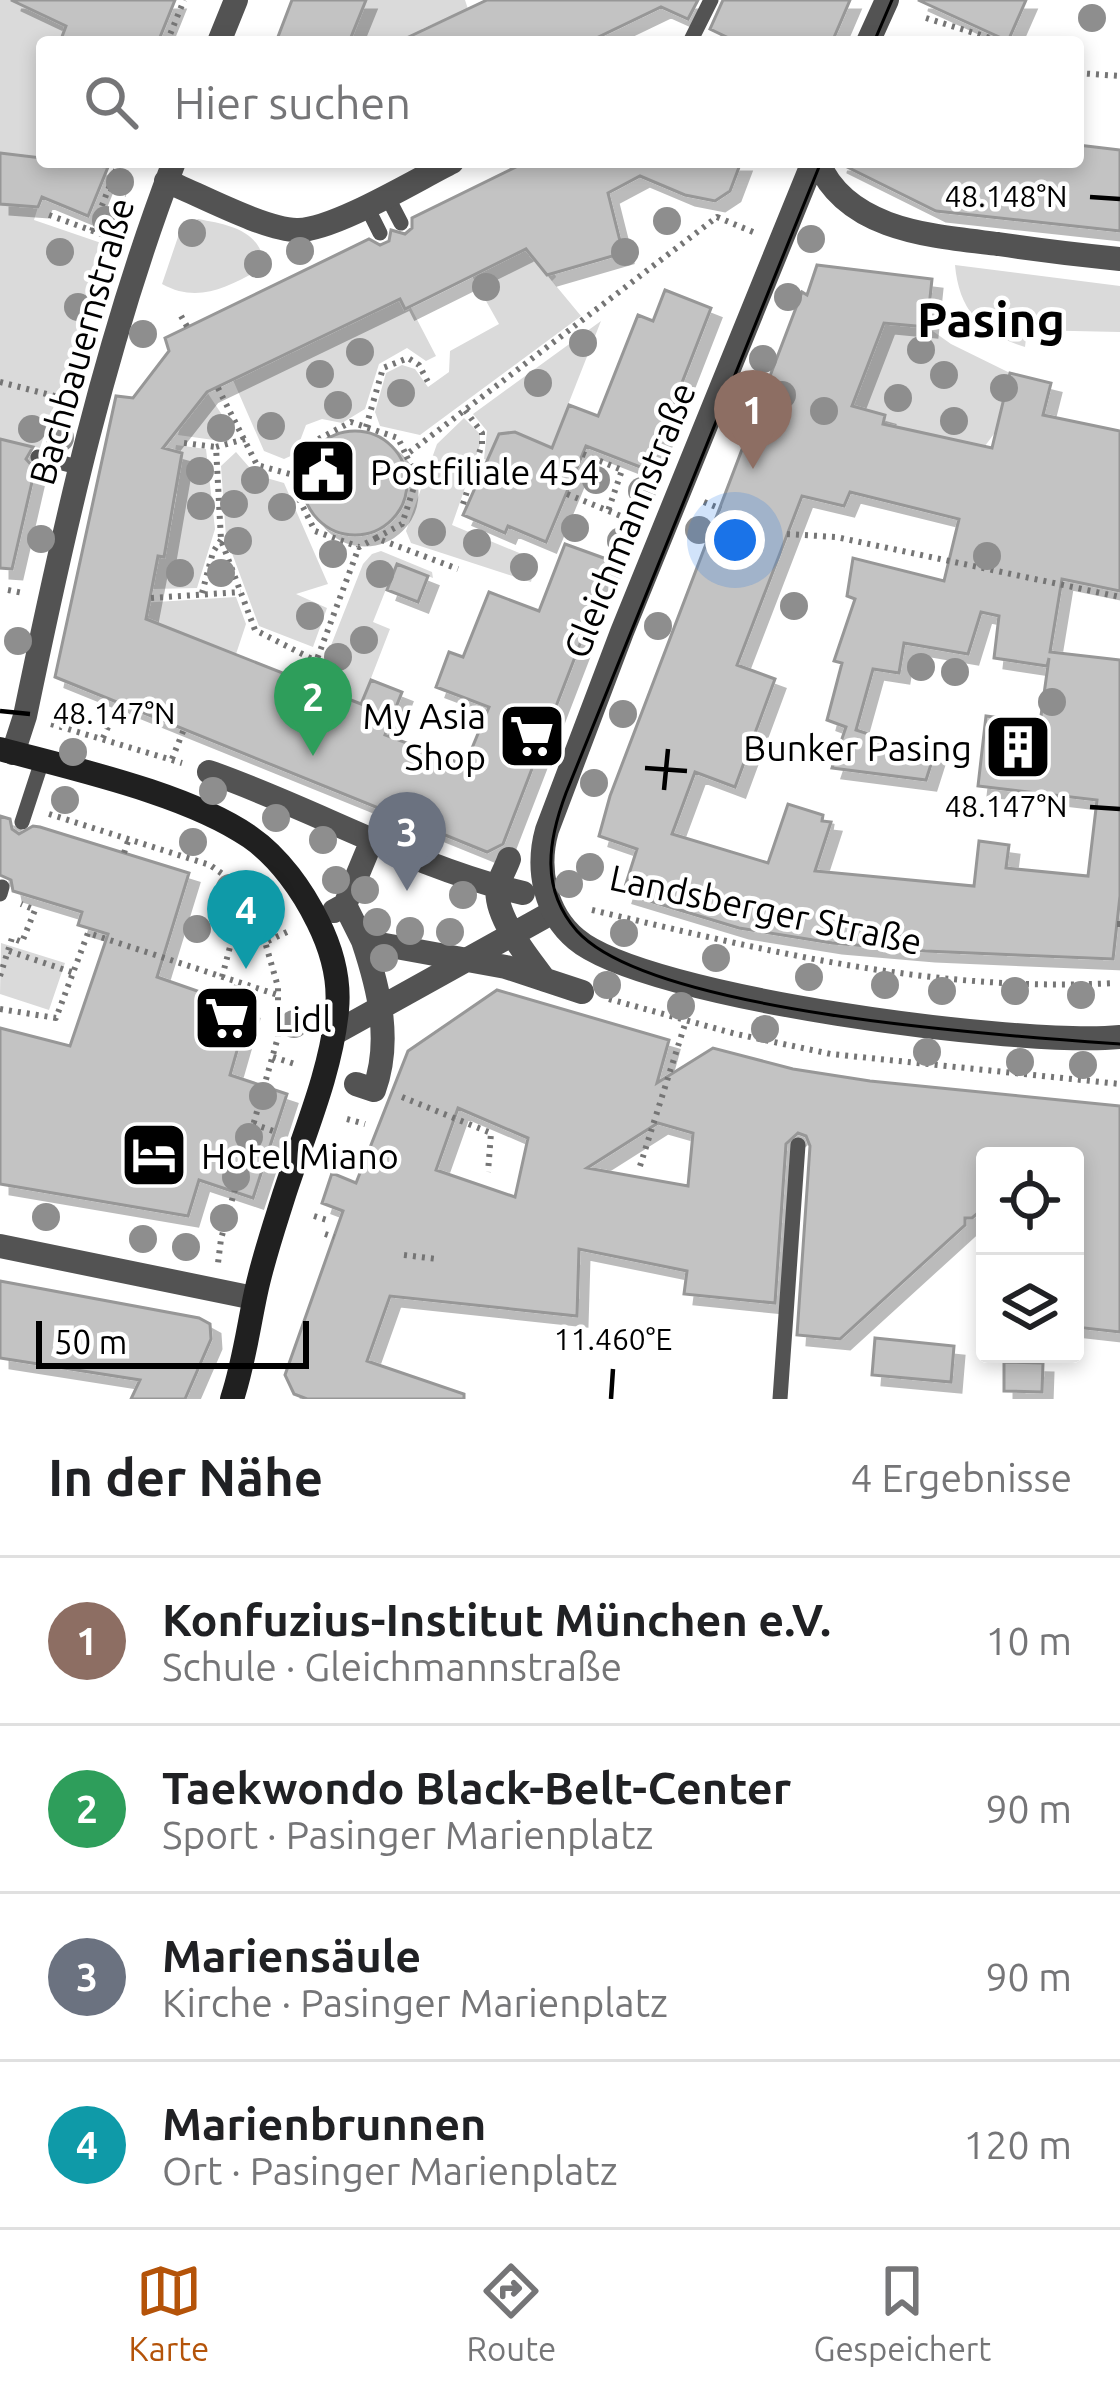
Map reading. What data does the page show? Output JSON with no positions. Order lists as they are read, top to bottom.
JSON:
{
  "streets": {
    "street": ["Bachbauernstraße", "Gleichmannstraße", "Landsberger Straße"]
  },
  "crossings": [
    ["Gleichmannstraße", "Landsberger Straße"]
  ],
  "districts": ["Pasing"],
  "places": {
    "public building": ["Postfiliale 454"],
    "supermarket": ["My Asia Shop", "Lidl"],
    "building": ["Bunker Pasing"],
    "hotel": ["Hotel Miano"]
  },
  "scale_bar": "50 m",
  "page": {
    "search": "Hier suchen",
    "pins": [
      "1",
      "2",
      "3",
      "4"
    ],
    "scale": "50 m",
    "heading": ["In der Nähe", "4 Ergebnisse"],
    "list": [
      {
        "mark": "1",
        "name": "Konfuzius-Institut München e.V.",
        "note": "Schule · Gleichmannstraße",
        "value": "10 m"
      },
      {
        "mark": "2",
        "name": "Taekwondo Black-Belt-Center",
        "note": "Sport · Pasinger Marienplatz",
        "value": "90 m"
      },
      {
        "mark": "3",
        "name": "Mariensäule",
        "note": "Kirche · Pasinger Marienplatz",
        "value": "90 m"
      },
      {
        "mark": "4",
        "name": "Marienbrunnen",
        "note": "Ort · Pasinger Marienplatz",
        "value": "120 m"
      }
    ],
    "nav": ["Karte", "Route", "Gespeichert"]
  },
  "coordinates": ["48.148°N", "48.147°N", "11.460°E"]
}
